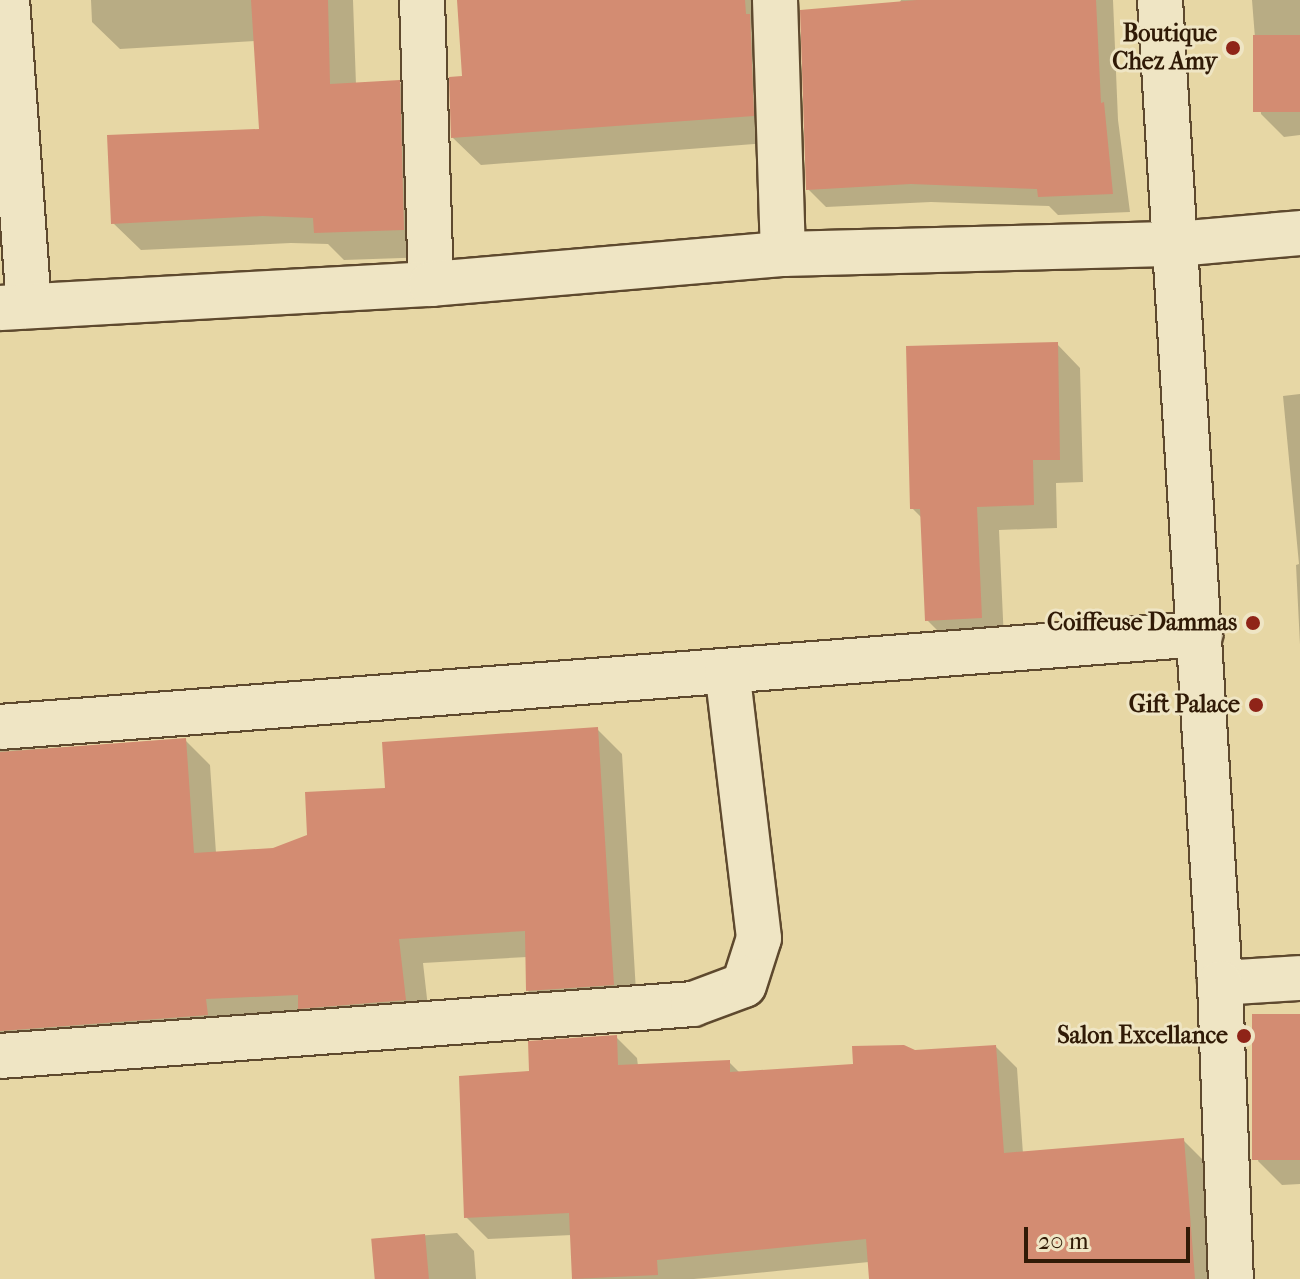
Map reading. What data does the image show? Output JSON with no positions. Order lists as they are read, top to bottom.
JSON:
{
  "places": [
    "Boutique Chez Amy",
    "Coiffeuse Dammas",
    "Gift Palace",
    "Salon Excellance"
  ],
  "scale_bar": "20 m"
}
